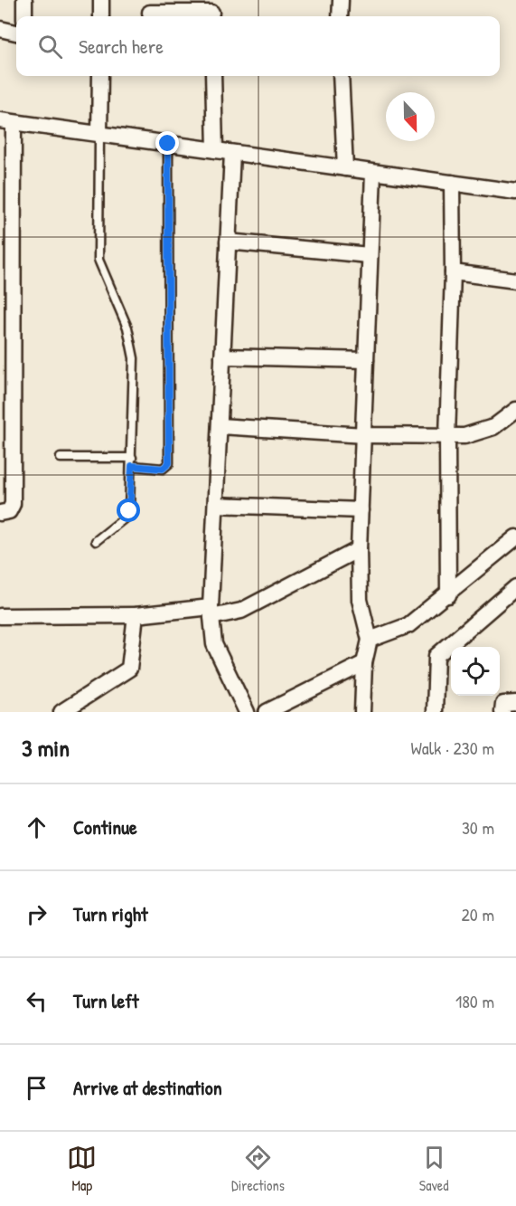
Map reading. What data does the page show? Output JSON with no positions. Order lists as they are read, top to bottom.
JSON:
{
  "north": "bottom",
  "page": {
    "search": "Search here",
    "heading": ["3 min", "Walk · 230 m"],
    "list": [
      ["Continue", "30 m"],
      ["Turn right", "20 m"],
      ["Turn left", "180 m"],
      "Arrive at destination"
    ],
    "nav": ["Map", "Directions", "Saved"]
  }
}
